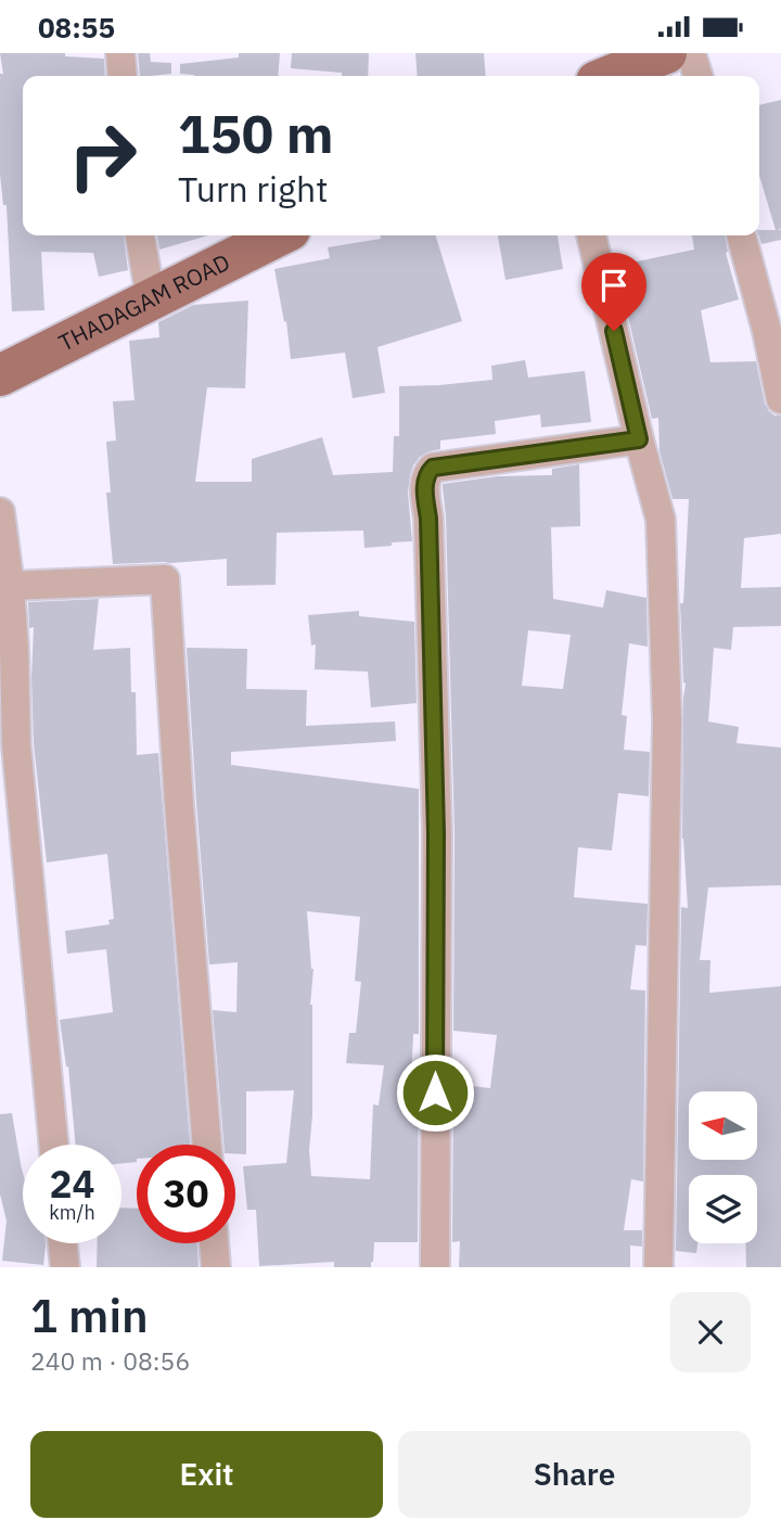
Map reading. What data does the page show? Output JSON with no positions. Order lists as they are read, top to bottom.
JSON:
{
  "streets": {
    "main road": ["THADAGAM ROAD"]
  },
  "north": "left",
  "page": {
    "status": "08:55",
    "turn": ["150 m", "Turn right"],
    "speed": "24 km/h",
    "limit": "30",
    "heading": ["1 min", "240 m · 08:56"],
    "buttons": ["Exit", "Share"]
  }
}
